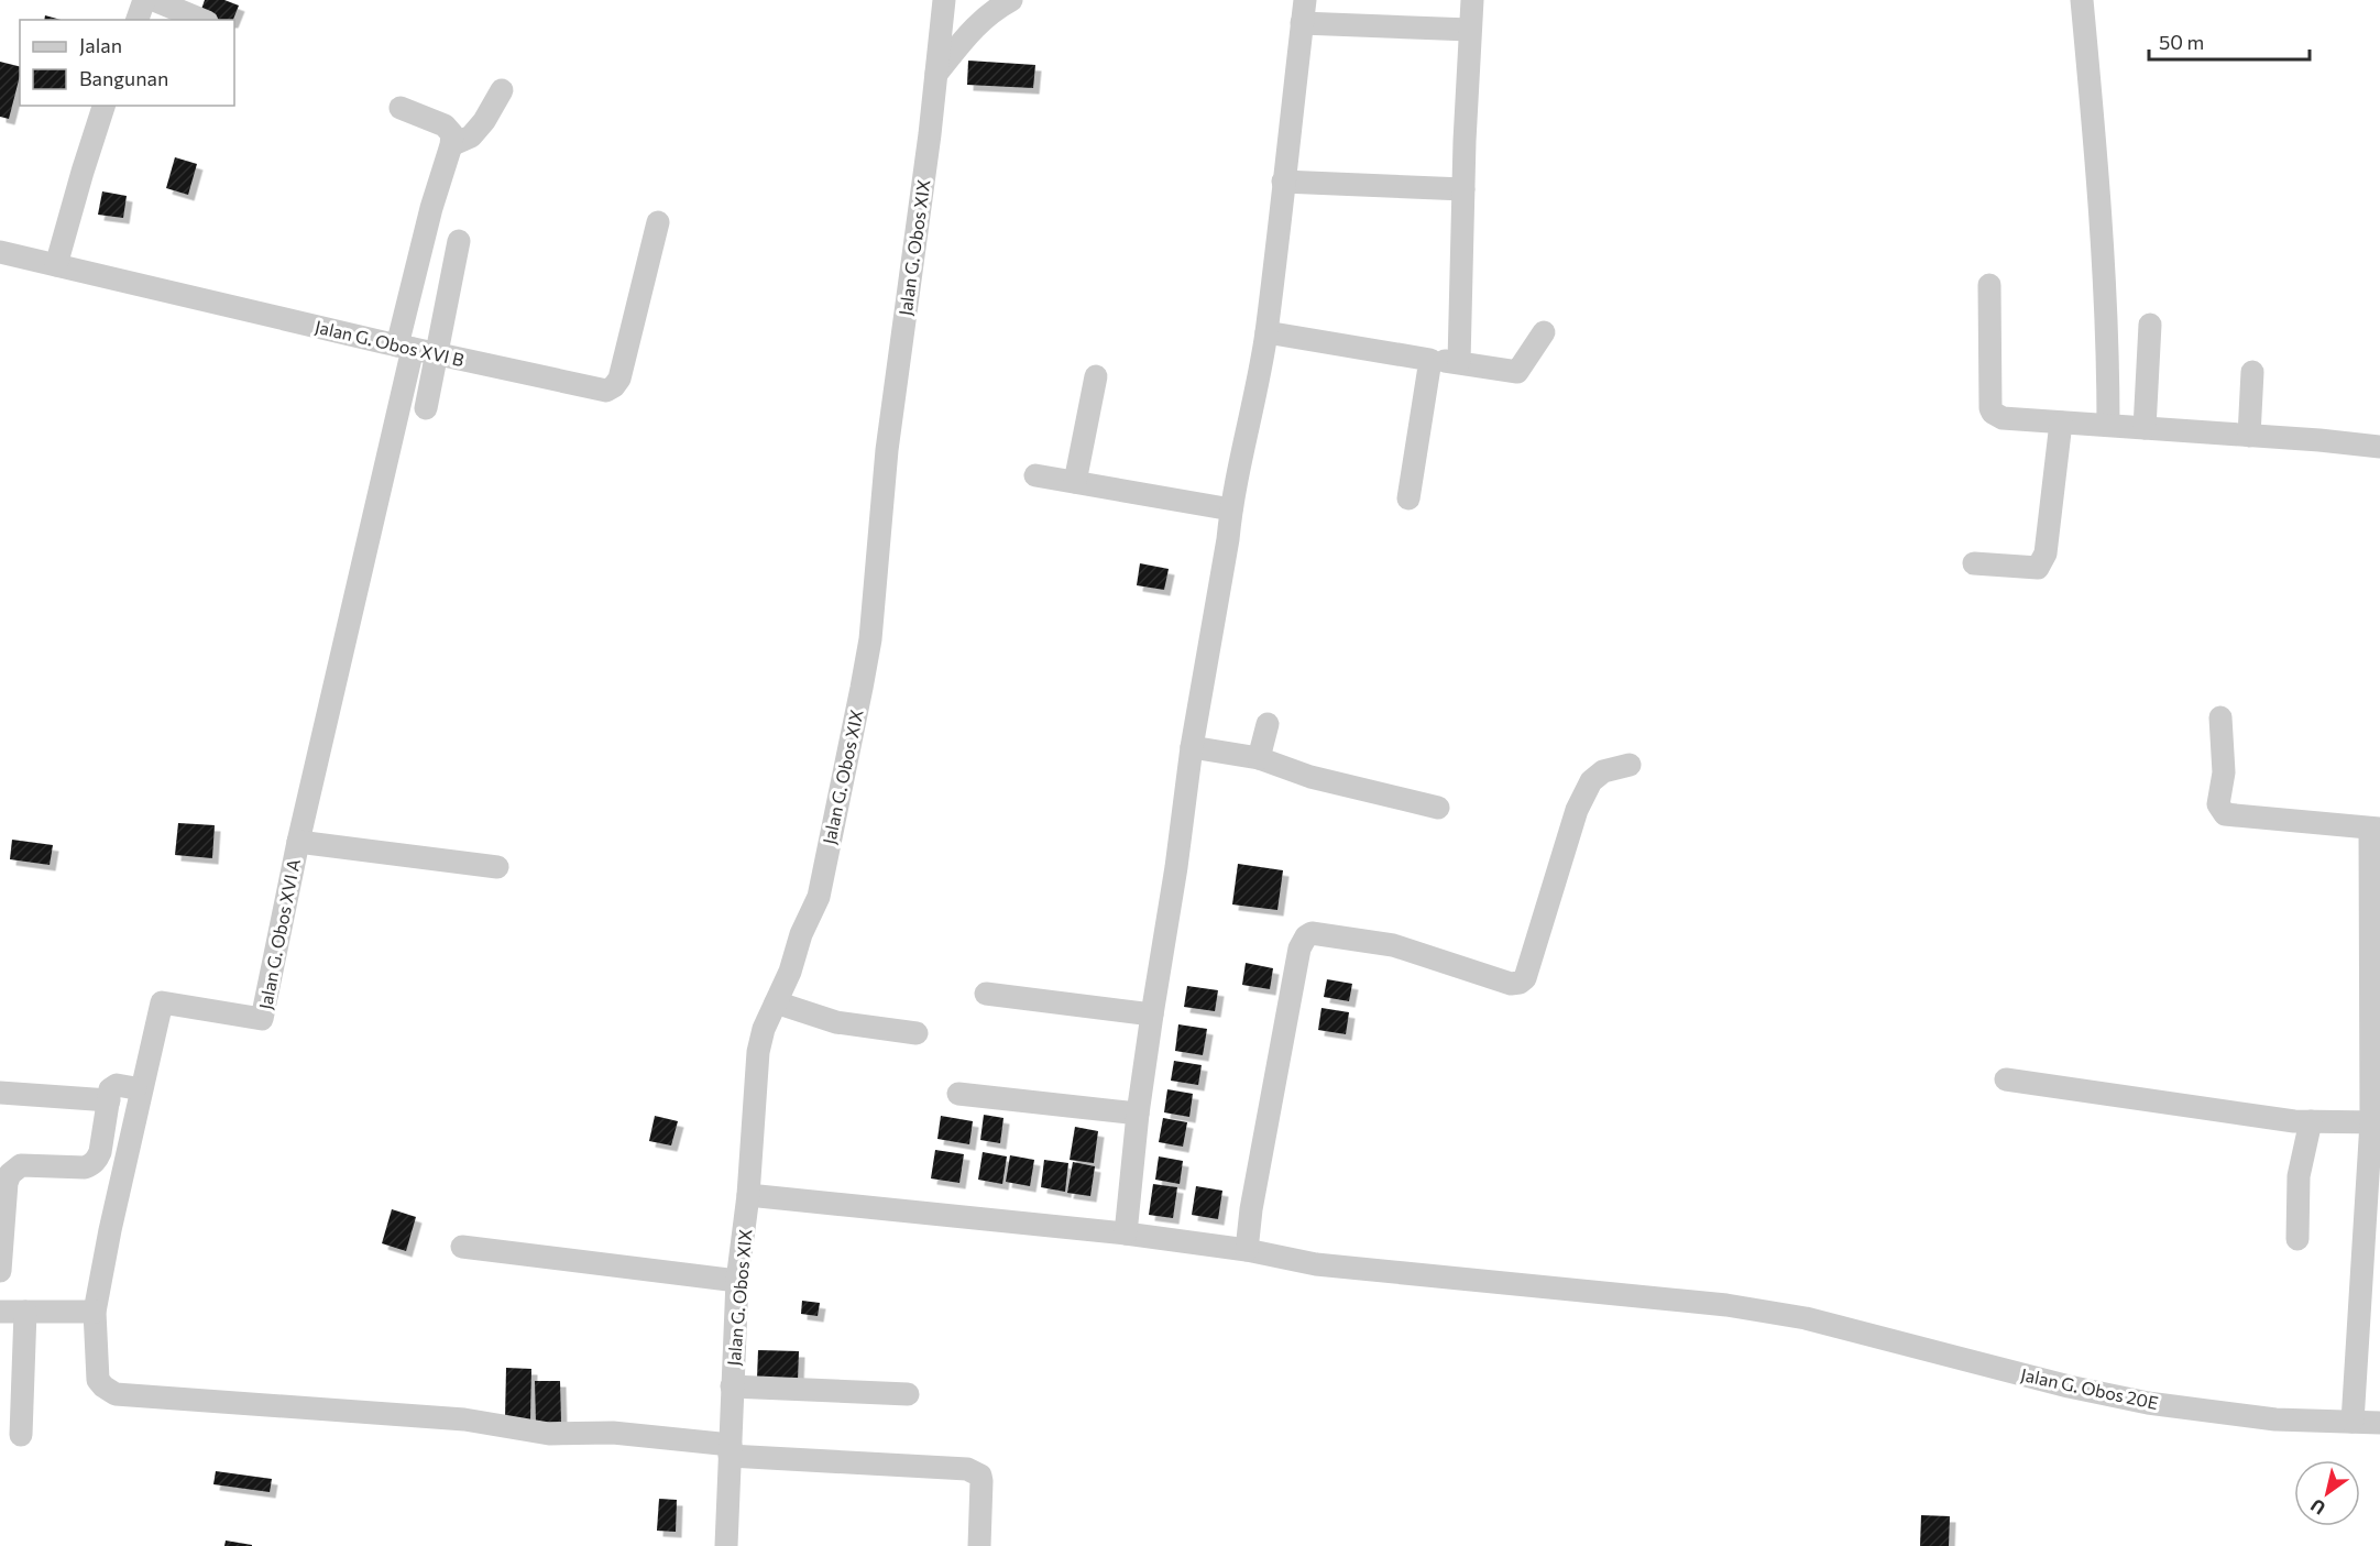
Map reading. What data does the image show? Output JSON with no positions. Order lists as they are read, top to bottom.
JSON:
{
  "streets": {
    "street": [
      "Jalan G. Obos XIX",
      "Jalan G. Obos XVI B",
      "Jalan G. Obos XVI A",
      "Jalan G. Obos 20E"
    ]
  },
  "crossings": [
    ["Jalan G. Obos XIX", "Jalan G. Obos 20E"],
    ["Jalan G. Obos XVI B", "Jalan G. Obos XVI A"]
  ],
  "legend": ["Jalan", "Bangunan"],
  "scale_bar": "50 m",
  "north": "bottom left"
}
